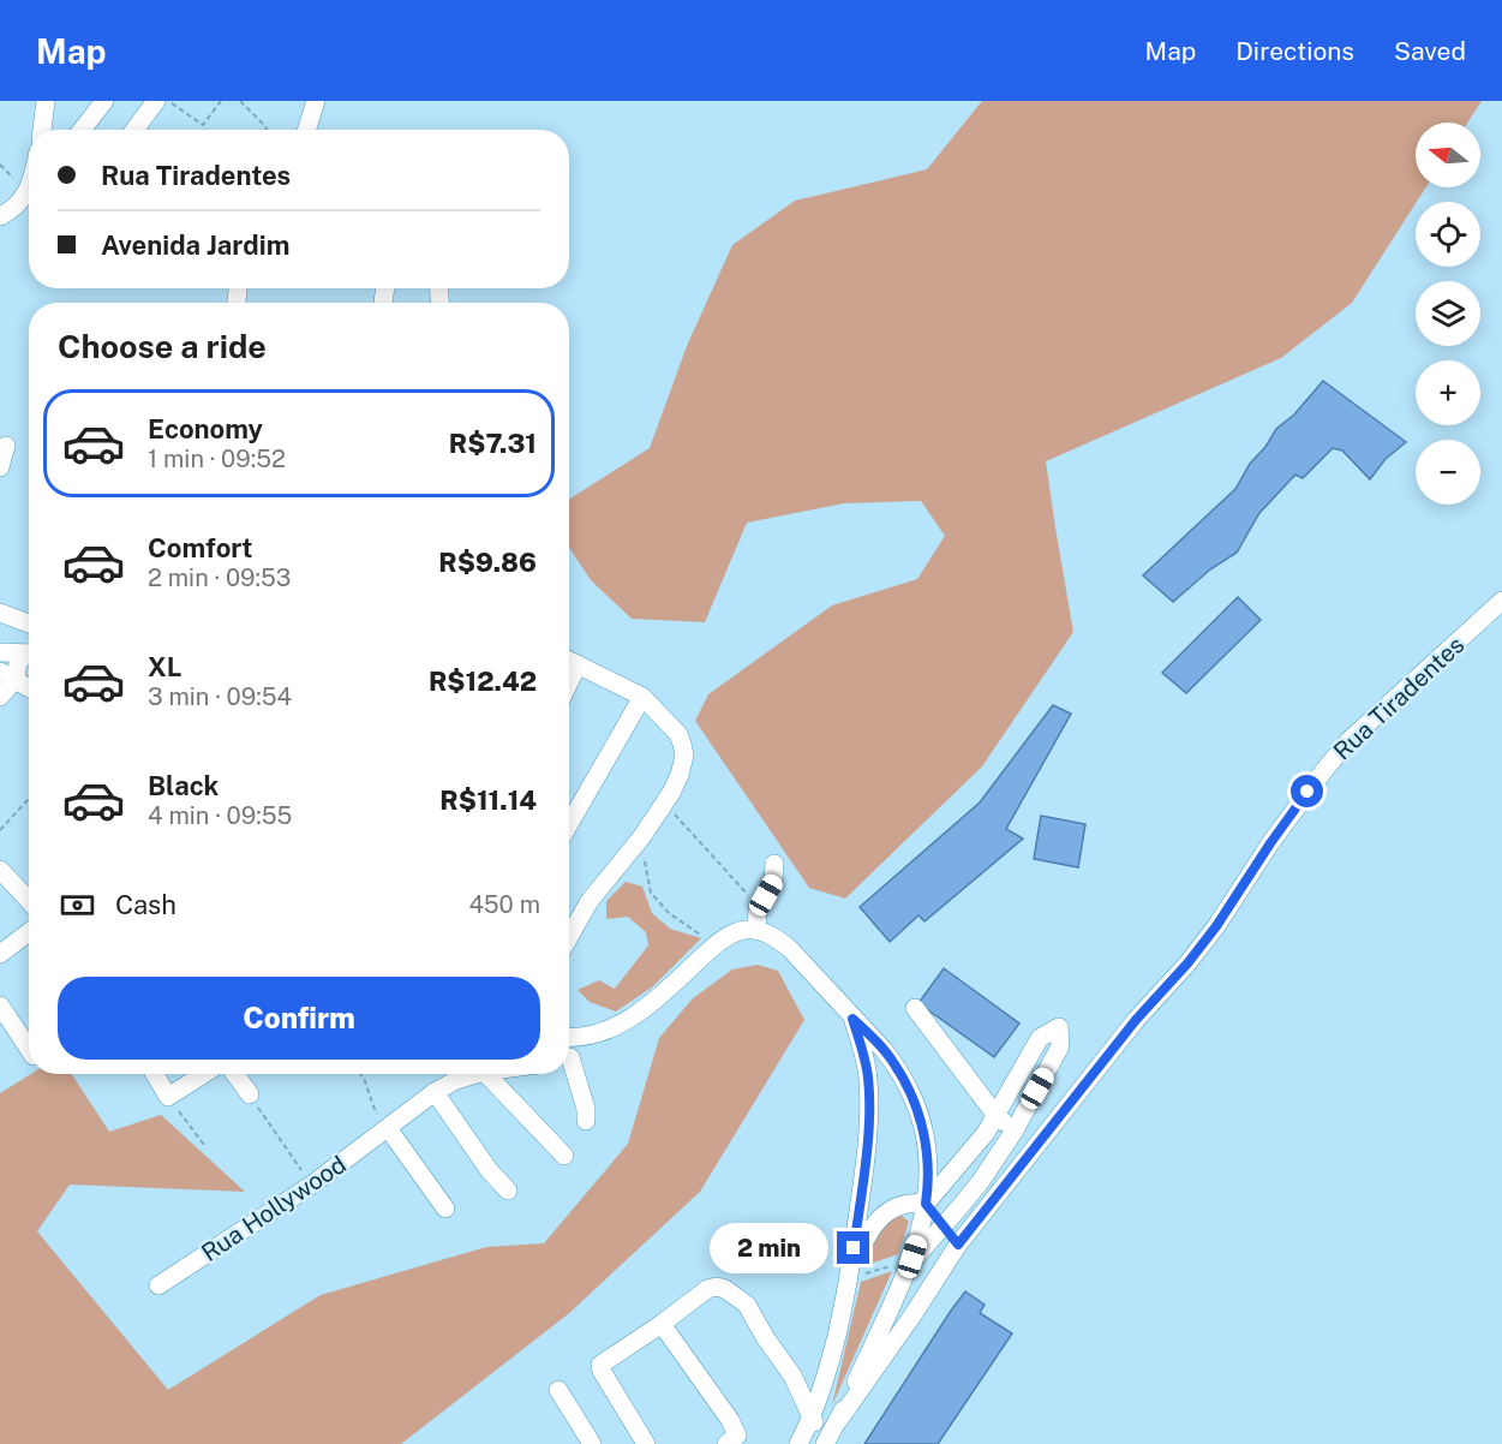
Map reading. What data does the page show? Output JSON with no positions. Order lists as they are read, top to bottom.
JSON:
{
  "streets": {
    "street": ["Rua Tiradentes", "Rua Hollywood"]
  },
  "north": "left",
  "page": {
    "header": "Map",
    "nav": ["Map", "Directions", "Saved"],
    "map_buttons": ["+", "−"],
    "banner": ["Rua Tiradentes", "Avenida Jardim"],
    "heading": "Choose a ride",
    "list": [
      {
        "name": "Economy",
        "note": "1 min · 09:52",
        "value": "R$7.31"
      },
      {
        "name": "Comfort",
        "note": "2 min · 09:53",
        "value": "R$9.86"
      },
      {
        "name": "XL",
        "note": "3 min · 09:54",
        "value": "R$12.42"
      },
      {
        "name": "Black",
        "note": "4 min · 09:55",
        "value": "R$11.14"
      }
    ],
    "pay": ["Cash", "450 m"],
    "buttons": "Confirm",
    "bubble": "2 min"
  }
}
